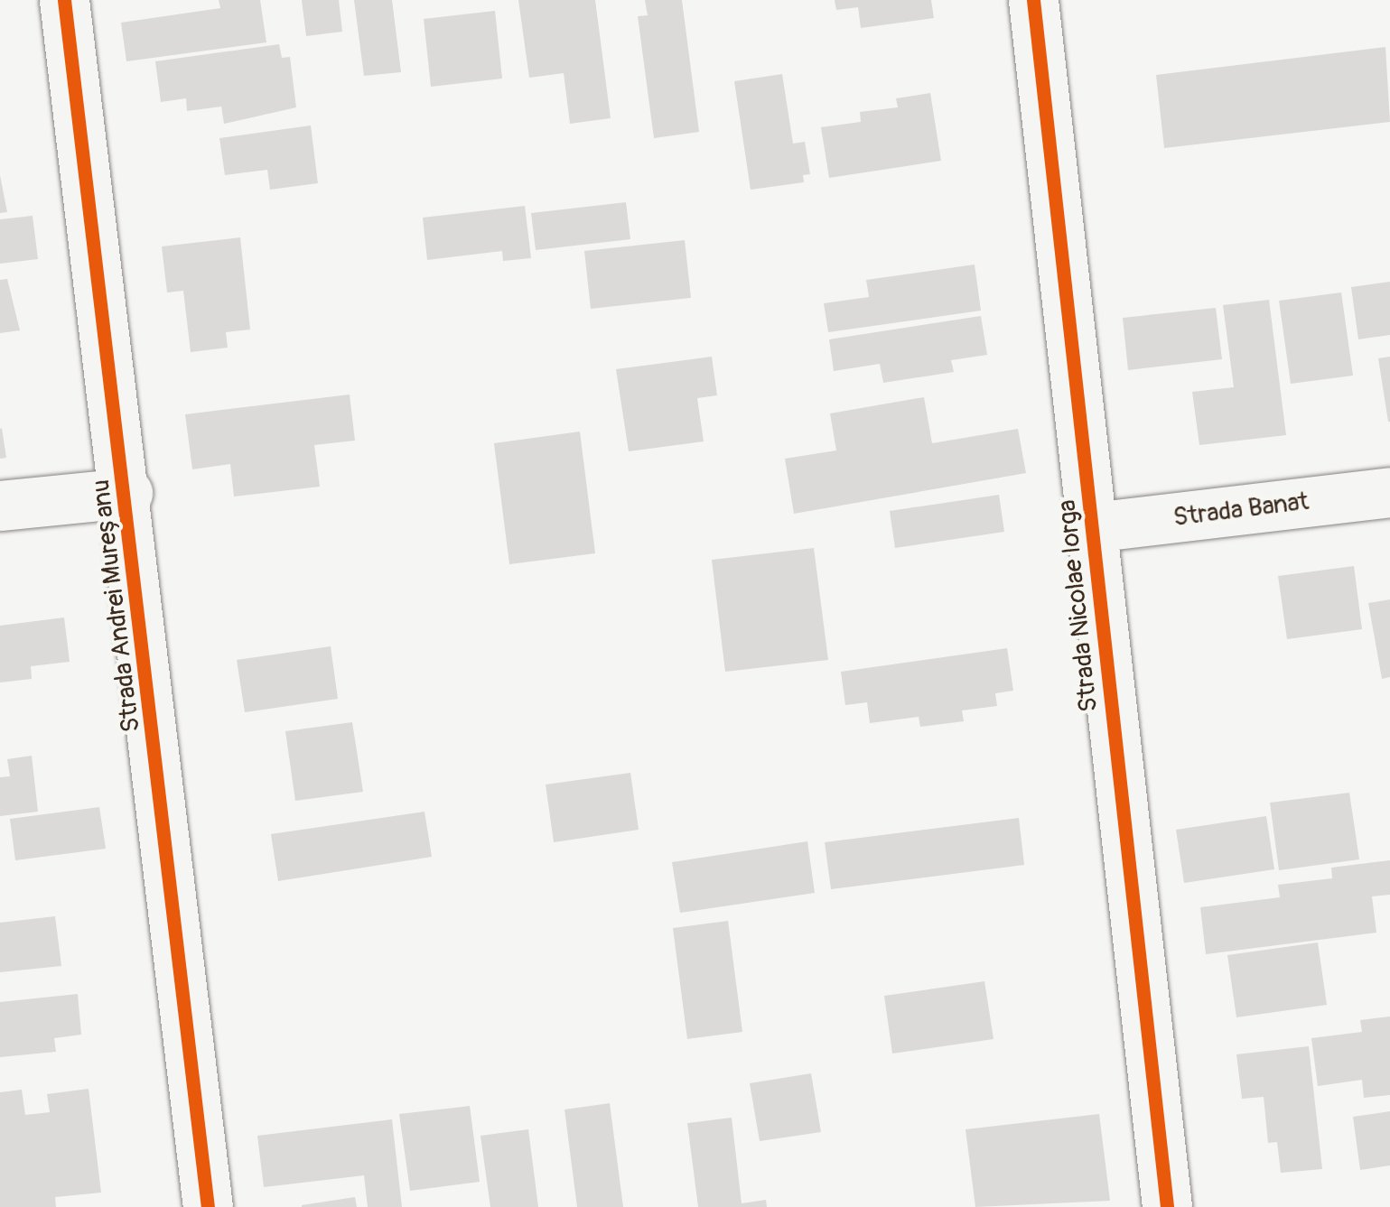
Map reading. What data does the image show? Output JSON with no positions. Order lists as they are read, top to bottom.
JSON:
{
  "streets": {
    "street": ["Strada Banat", "Strada Andrei Mureșanu", "Strada Nicolae Iorga"]
  },
  "crossings": [
    ["Strada Banat", "Strada Nicolae Iorga"]
  ]
}
